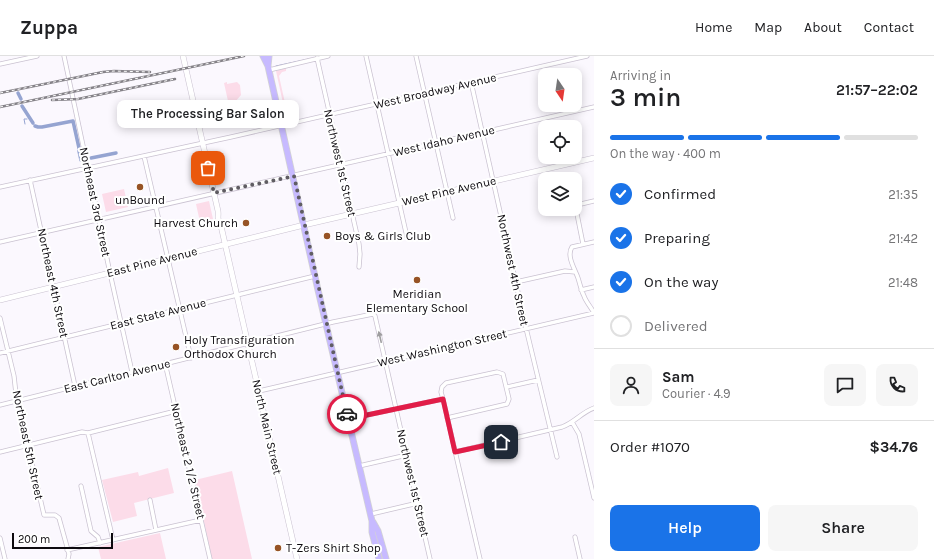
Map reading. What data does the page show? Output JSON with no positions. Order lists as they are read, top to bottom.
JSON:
{
  "streets": {
    "street": [
      "West Broadway Avenue",
      "West Idaho Avenue",
      "Northwest 1st Street",
      "West Pine Avenue",
      "Northeast 3rd Street",
      "East Pine Avenue",
      "Northwest 4th Street",
      "Northeast 4th Street",
      "East State Avenue",
      "West Washington Street",
      "East Carlton Avenue",
      "North Main Street",
      "Northeast 5th Street",
      "Northeast 2 1/2 Street"
    ]
  },
  "crossings": [
    ["West Broadway Avenue", "Northwest 1st Street"],
    ["West Broadway Avenue", "Northeast 3rd Street"],
    ["West Broadway Avenue", "Northwest 4th Street"],
    ["West Broadway Avenue", "Northeast 4th Street"],
    ["West Broadway Avenue", "North Main Street"],
    ["West Idaho Avenue", "Northwest 1st Street"],
    ["West Idaho Avenue", "Northeast 3rd Street"],
    ["West Idaho Avenue", "Northwest 4th Street"],
    ["West Idaho Avenue", "Northeast 4th Street"],
    ["West Idaho Avenue", "North Main Street"],
    ["Northwest 1st Street", "West Pine Avenue"],
    ["Northwest 1st Street", "West Washington Street"],
    ["Northwest 1st Street", "East Carlton Avenue"],
    ["West Pine Avenue", "East Pine Avenue"],
    ["West Pine Avenue", "Northwest 4th Street"],
    ["Northeast 3rd Street", "East Pine Avenue"],
    ["Northeast 3rd Street", "East State Avenue"],
    ["Northeast 3rd Street", "East Carlton Avenue"],
    ["East Pine Avenue", "Northeast 4th Street"],
    ["East Pine Avenue", "North Main Street"],
    ["Northwest 4th Street", "West Washington Street"],
    ["Northeast 4th Street", "East State Avenue"],
    ["Northeast 4th Street", "East Carlton Avenue"],
    ["East State Avenue", "North Main Street"],
    ["East State Avenue", "Northeast 5th Street"],
    ["West Washington Street", "North Main Street"],
    ["East Carlton Avenue", "North Main Street"],
    ["East Carlton Avenue", "Northeast 5th Street"],
    ["East Carlton Avenue", "Northeast 2 1/2 Street"]
  ],
  "places": [
    "The Processing Bar Salon",
    "unBound",
    "Harvest Church",
    "Boys & Girls Club",
    "Meridian Elementary School",
    "Holy Transfiguration Orthodox Church",
    "T-Zers Shirt Shop"
  ],
  "scale_bar": "200 m",
  "north": "bottom",
  "page": {
    "header": "Zuppa",
    "nav": [
      "Home",
      "Map",
      "About",
      "Contact"
    ],
    "heading": ["3 min", "Arriving in", "21:57–22:02"],
    "panel": [
      "Sam",
      "Courier · 4.9",
      "Order #1070",
      "$34.76"
    ],
    "bubble": "The Processing Bar Salon",
    "bar": "On the way · 400 m",
    "list": [
      ["Confirmed", "21:35"],
      ["Preparing", "21:42"],
      ["On the way", "21:48"],
      "Delivered"
    ],
    "buttons": ["Help", "Share"],
    "scale": "200 m"
  }
}
